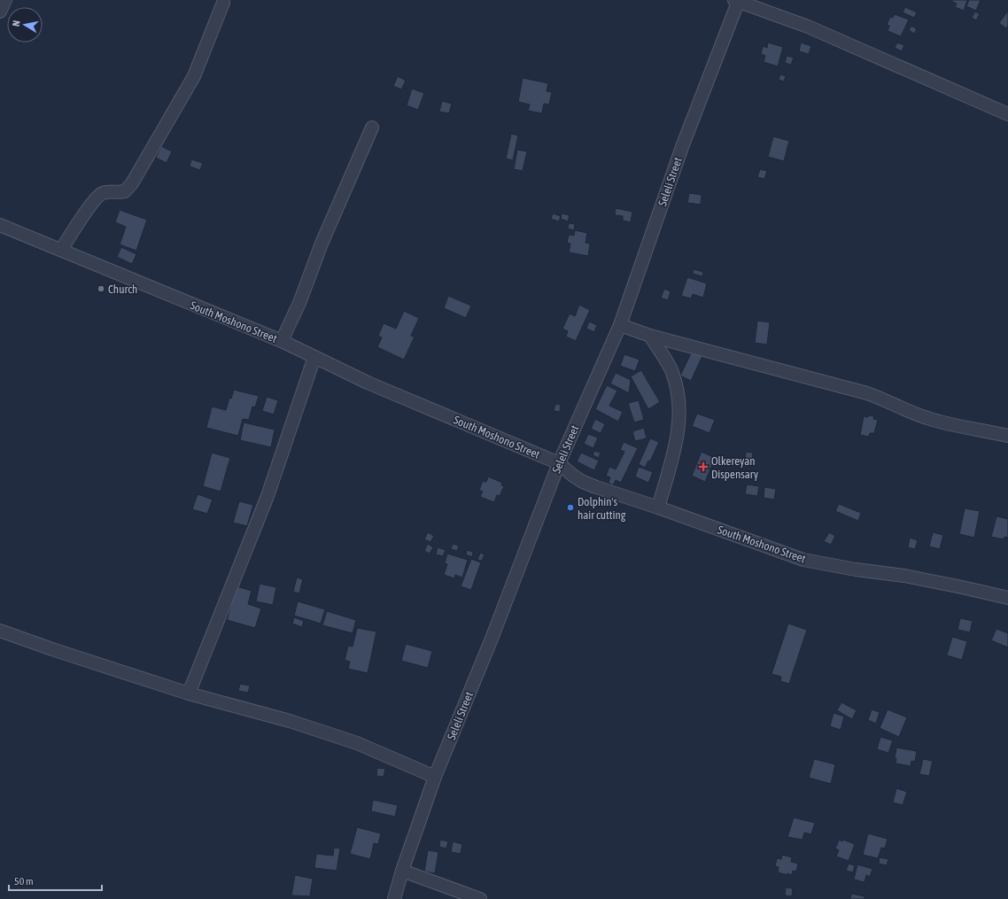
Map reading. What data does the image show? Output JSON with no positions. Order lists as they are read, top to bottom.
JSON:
{
  "streets": {
    "street": ["Seleli Street", "South Moshono Street"]
  },
  "crossings": [
    ["Seleli Street", "South Moshono Street"]
  ],
  "places": {
    "other": ["Church", "Dolphin's hair cutting"],
    "health": ["Olkereyan Dispensary"]
  },
  "scale_bar": "50 m",
  "north": "left"
}
